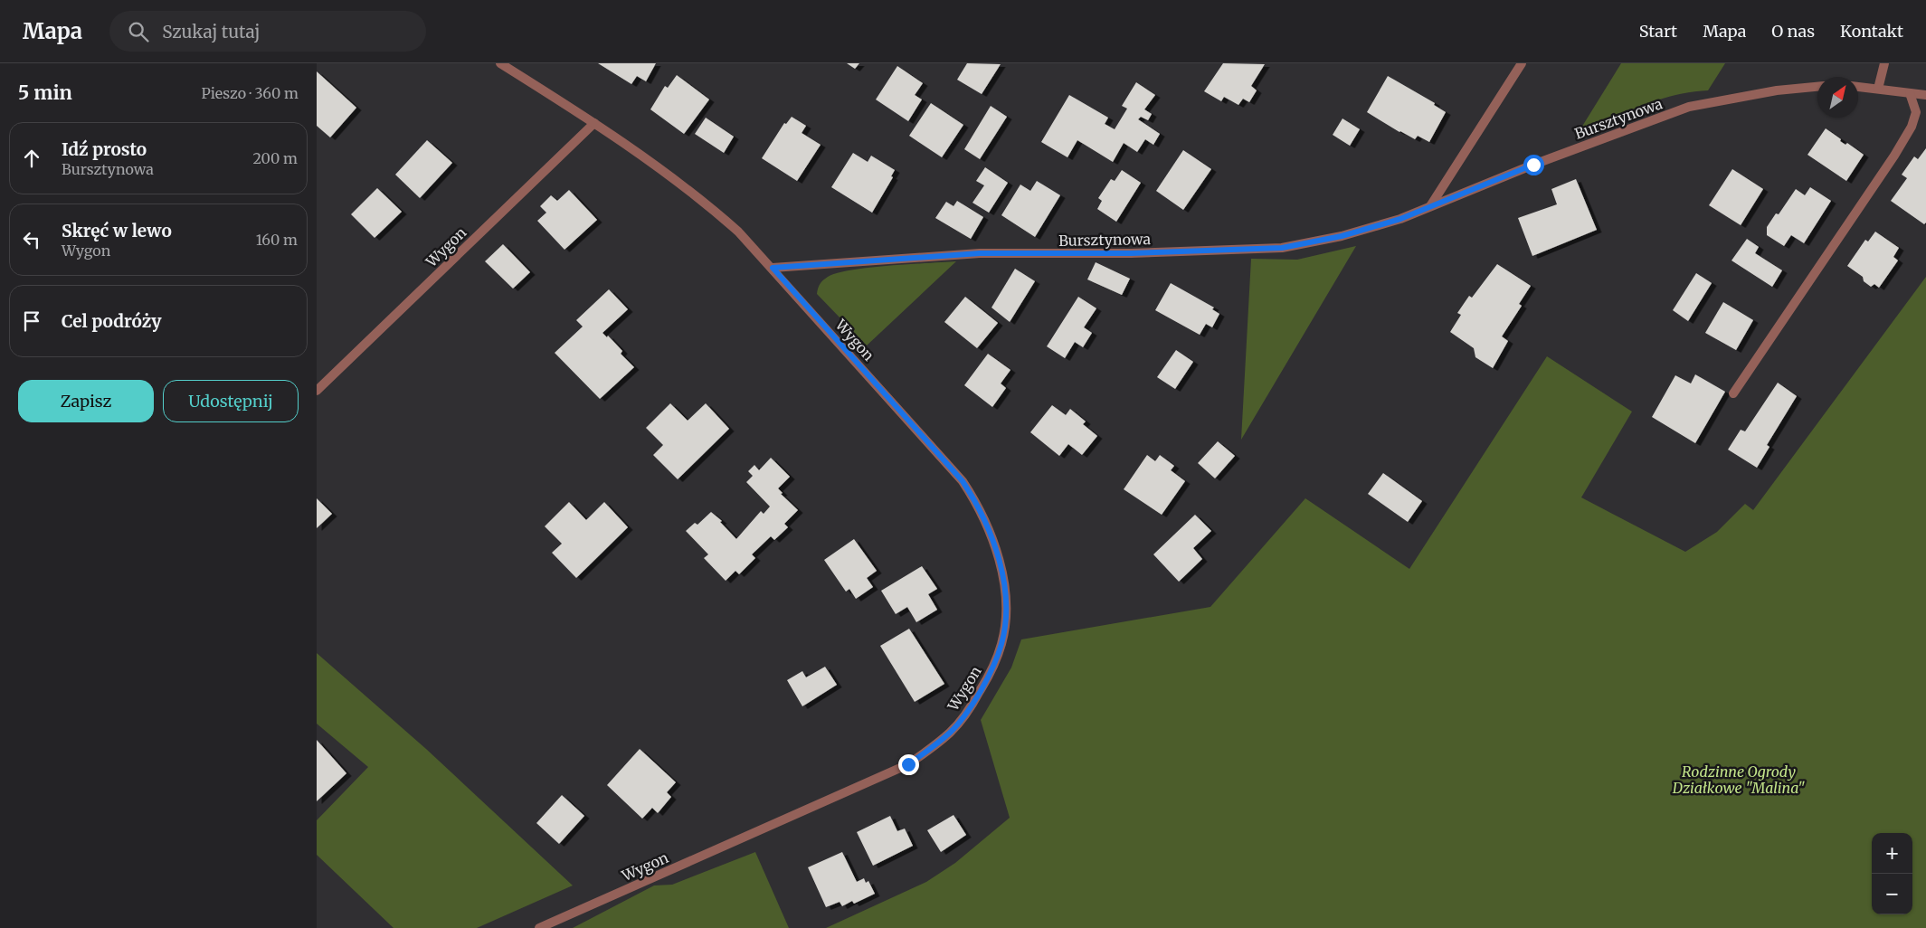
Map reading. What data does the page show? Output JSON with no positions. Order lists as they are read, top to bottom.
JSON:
{
  "streets": {
    "street": ["Bursztynowa", "Wygon"]
  },
  "crossings": [
    ["Bursztynowa", "Wygon"]
  ],
  "parks": ["Rodzinne Ogrody Działkowe \"Malina\""],
  "north": "top right",
  "page": {
    "header": "Mapa",
    "search": "Szukaj tutaj",
    "nav": [
      "Start",
      "Mapa",
      "O nas",
      "Kontakt"
    ],
    "heading": ["5 min", "Pieszo · 360 m"],
    "list": [
      ["Idź prosto", "Bursztynowa", "200 m"],
      ["Skręć w lewo", "Wygon", "160 m"],
      "Cel podróży"
    ],
    "buttons": ["Zapisz", "Udostępnij"],
    "map_buttons": ["+", "−"]
  }
}
